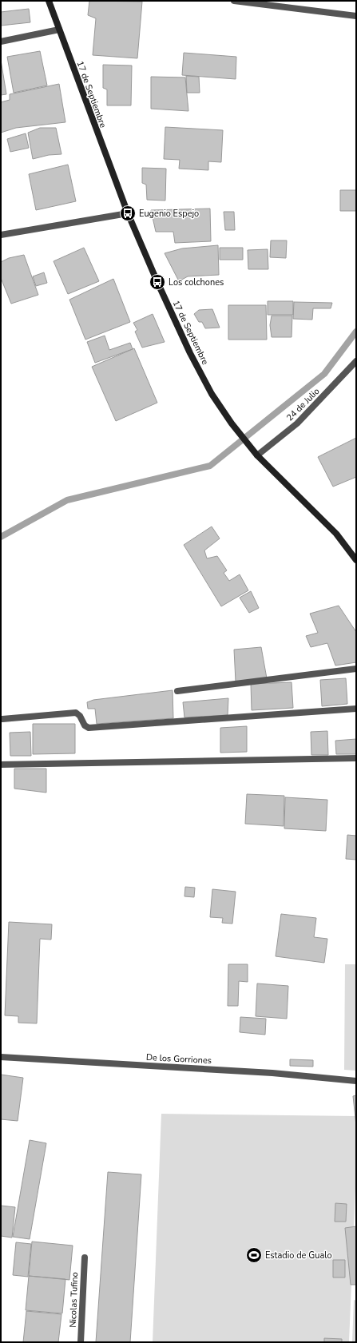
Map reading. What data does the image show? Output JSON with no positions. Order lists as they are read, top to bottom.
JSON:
{
  "streets": {
    "street": [
      "17 de Septiembre",
      "24 de Julio",
      "De los Gorriones",
      "Nicolas Tufino"
    ]
  },
  "crossings": [
    ["17 de Septiembre", "24 de Julio"]
  ],
  "places": {
    "bus stop": ["Eugenio Espejo", "Los colchones"],
    "sports": ["Estadio de Gualo"]
  }
}
